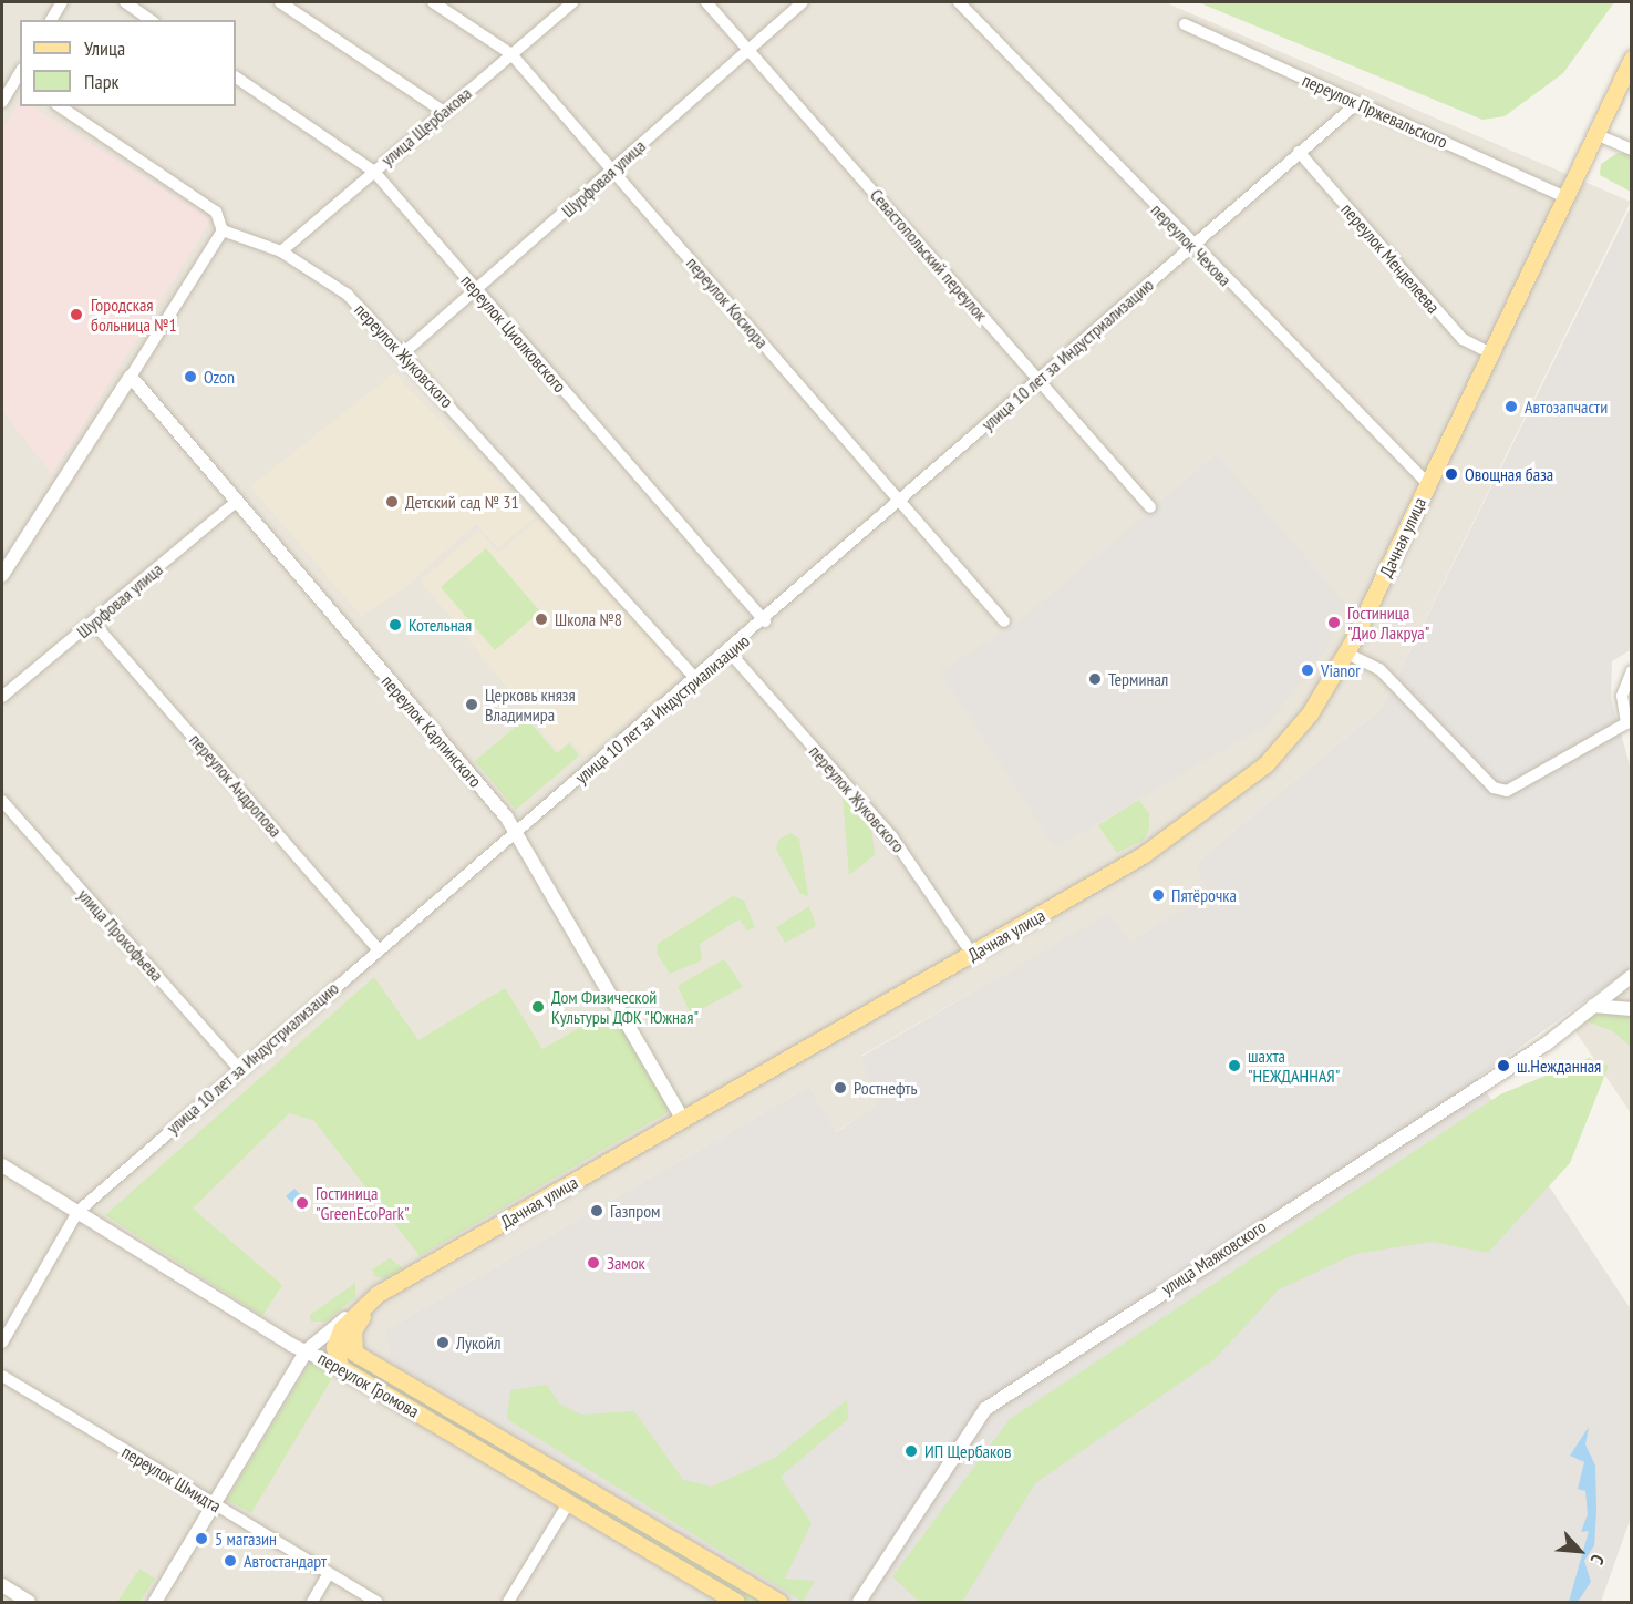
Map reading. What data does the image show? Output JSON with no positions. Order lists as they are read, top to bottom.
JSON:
{
  "streets": {
    "main road": ["Дачная улица", "переулок Громова"],
    "street": [
      "переулок Пржевальского",
      "улица Щербакова",
      "Шурфовая улица",
      "переулок Чехова",
      "Севастопольский переулок",
      "переулок Менделеева",
      "переулок Косиора",
      "переулок Циолковского",
      "улица 10 лет за Индустриализацию",
      "переулок Жуковского",
      "переулок Карпинского",
      "переулок Андропова",
      "улица Прокофьева",
      "улица Маяковского",
      "переулок Шмидта"
    ]
  },
  "crossings": [
    ["переулок Пржевальского", "улица 10 лет за Индустриализацию"],
    ["переулок Пржевальского", "Дачная улица"],
    ["улица Щербакова", "переулок Косиора"],
    ["улица Щербакова", "переулок Циолковского"],
    ["улица Щербакова", "переулок Жуковского"],
    ["Шурфовая улица", "Севастопольский переулок"],
    ["Шурфовая улица", "переулок Косиора"],
    ["Шурфовая улица", "переулок Циолковского"],
    ["Шурфовая улица", "переулок Жуковского"],
    ["Шурфовая улица", "переулок Карпинского"],
    ["Шурфовая улица", "переулок Андропова"],
    ["переулок Чехова", "улица 10 лет за Индустриализацию"],
    ["переулок Чехова", "Дачная улица"],
    ["Севастопольский переулок", "улица 10 лет за Индустриализацию"],
    ["переулок Менделеева", "улица 10 лет за Индустриализацию"],
    ["переулок Менделеева", "Дачная улица"],
    ["переулок Косиора", "улица 10 лет за Индустриализацию"],
    ["переулок Циолковского", "улица 10 лет за Индустриализацию"],
    ["улица 10 лет за Индустриализацию", "переулок Жуковского"],
    ["улица 10 лет за Индустриализацию", "переулок Карпинского"],
    ["улица 10 лет за Индустриализацию", "переулок Андропова"],
    ["улица 10 лет за Индустриализацию", "улица Прокофьева"],
    ["улица 10 лет за Индустриализацию", "переулок Громова"],
    ["переулок Жуковского", "Дачная улица"],
    ["Дачная улица", "переулок Карпинского"],
    ["Дачная улица", "переулок Громова"],
    ["Дачная улица", "переулок Шмидта"]
  ],
  "places": [
    "Городская больница №1",
    "Ozon",
    "Автозапчасти",
    "Овощная база",
    "Детский сад № 31",
    "Школа №8",
    "Гостиница \"Дио Лакруа\"",
    "Котельная",
    "Vianor",
    "Терминал",
    "Церковь князя Владимира",
    "Пятёрочка",
    "Дом Физической Культуры ДФК \"Южная\"",
    "шахта \"НЕЖДАННАЯ\"",
    "ш.Нежданная",
    "Ростнефть",
    "Гостиница \"GreenEcoPark\"",
    "Газпром",
    "Замок",
    "Лукойл",
    "ИП Щербаков",
    "5 магазин",
    "Автостандарт"
  ],
  "legend": ["Улица", "Парк"],
  "north": "bottom right"
}
